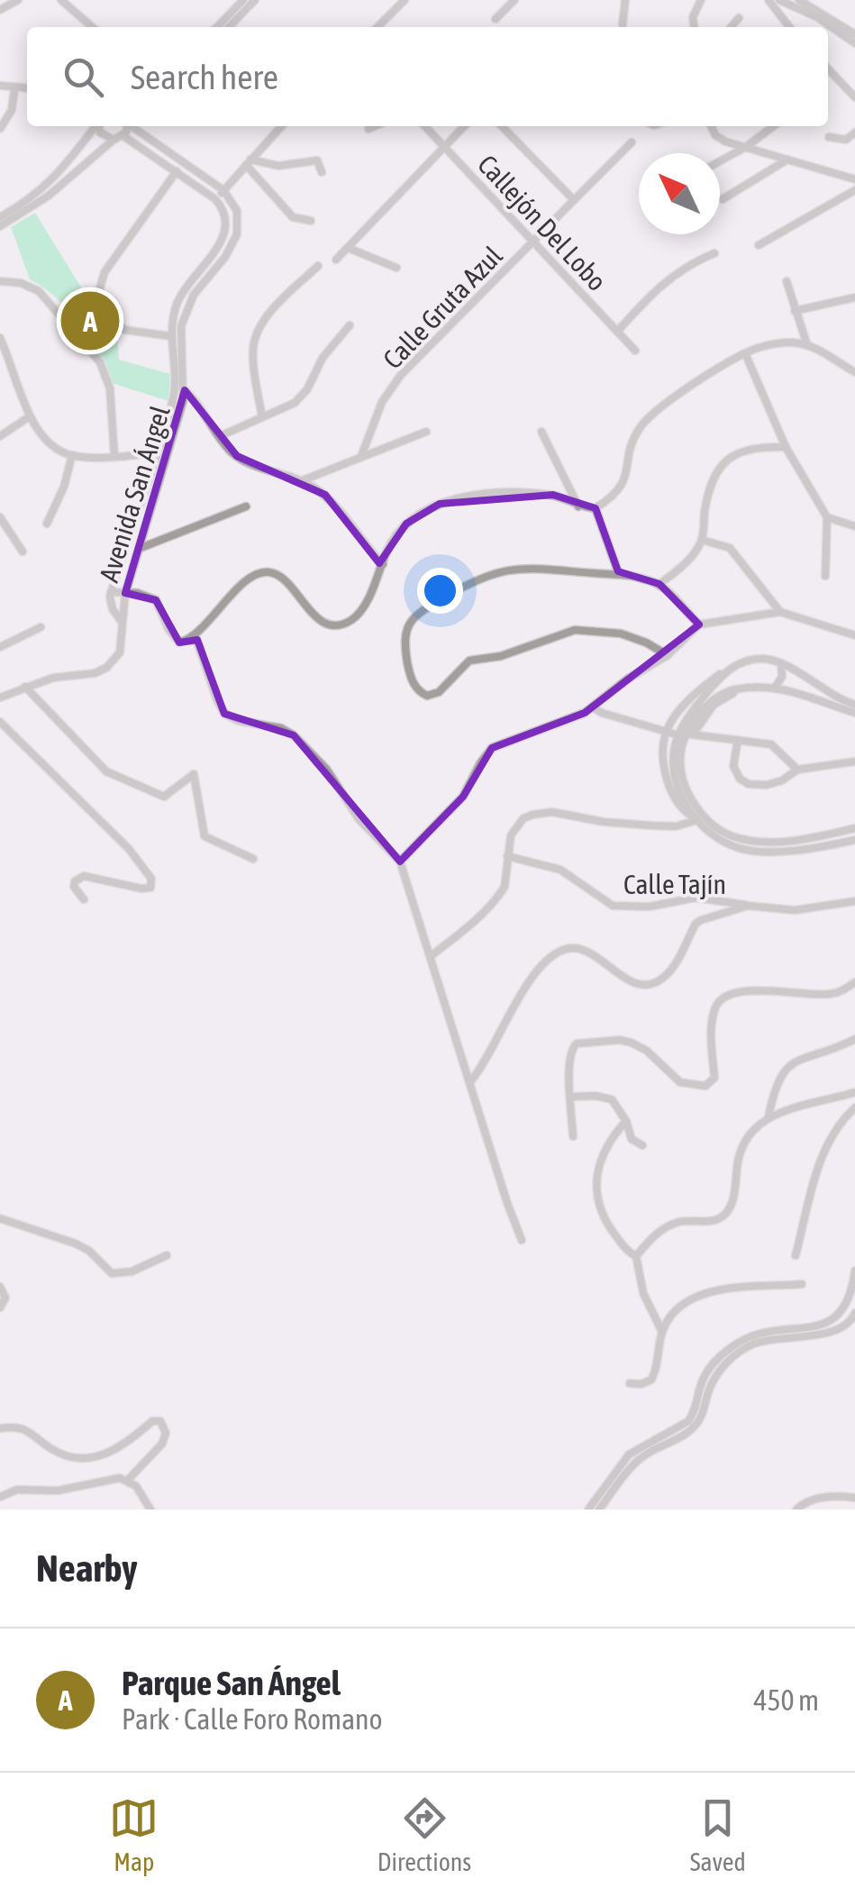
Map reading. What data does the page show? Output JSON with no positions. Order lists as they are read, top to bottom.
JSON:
{
  "streets": {
    "street": [
      "Callejón Del Lobo",
      "Calle Gruta Azul",
      "Avenida San Ángel",
      "Calle Tajín"
    ]
  },
  "crossings": [
    ["Callejón Del Lobo", "Calle Gruta Azul"]
  ],
  "north": "top left",
  "page": {
    "search": "Search here",
    "pins": "A",
    "heading": "Nearby",
    "list": [
      {
        "mark": "A",
        "name": "Parque San Ángel",
        "note": "Park · Calle Foro Romano",
        "value": "450 m"
      }
    ],
    "nav": ["Map", "Directions", "Saved"]
  }
}
